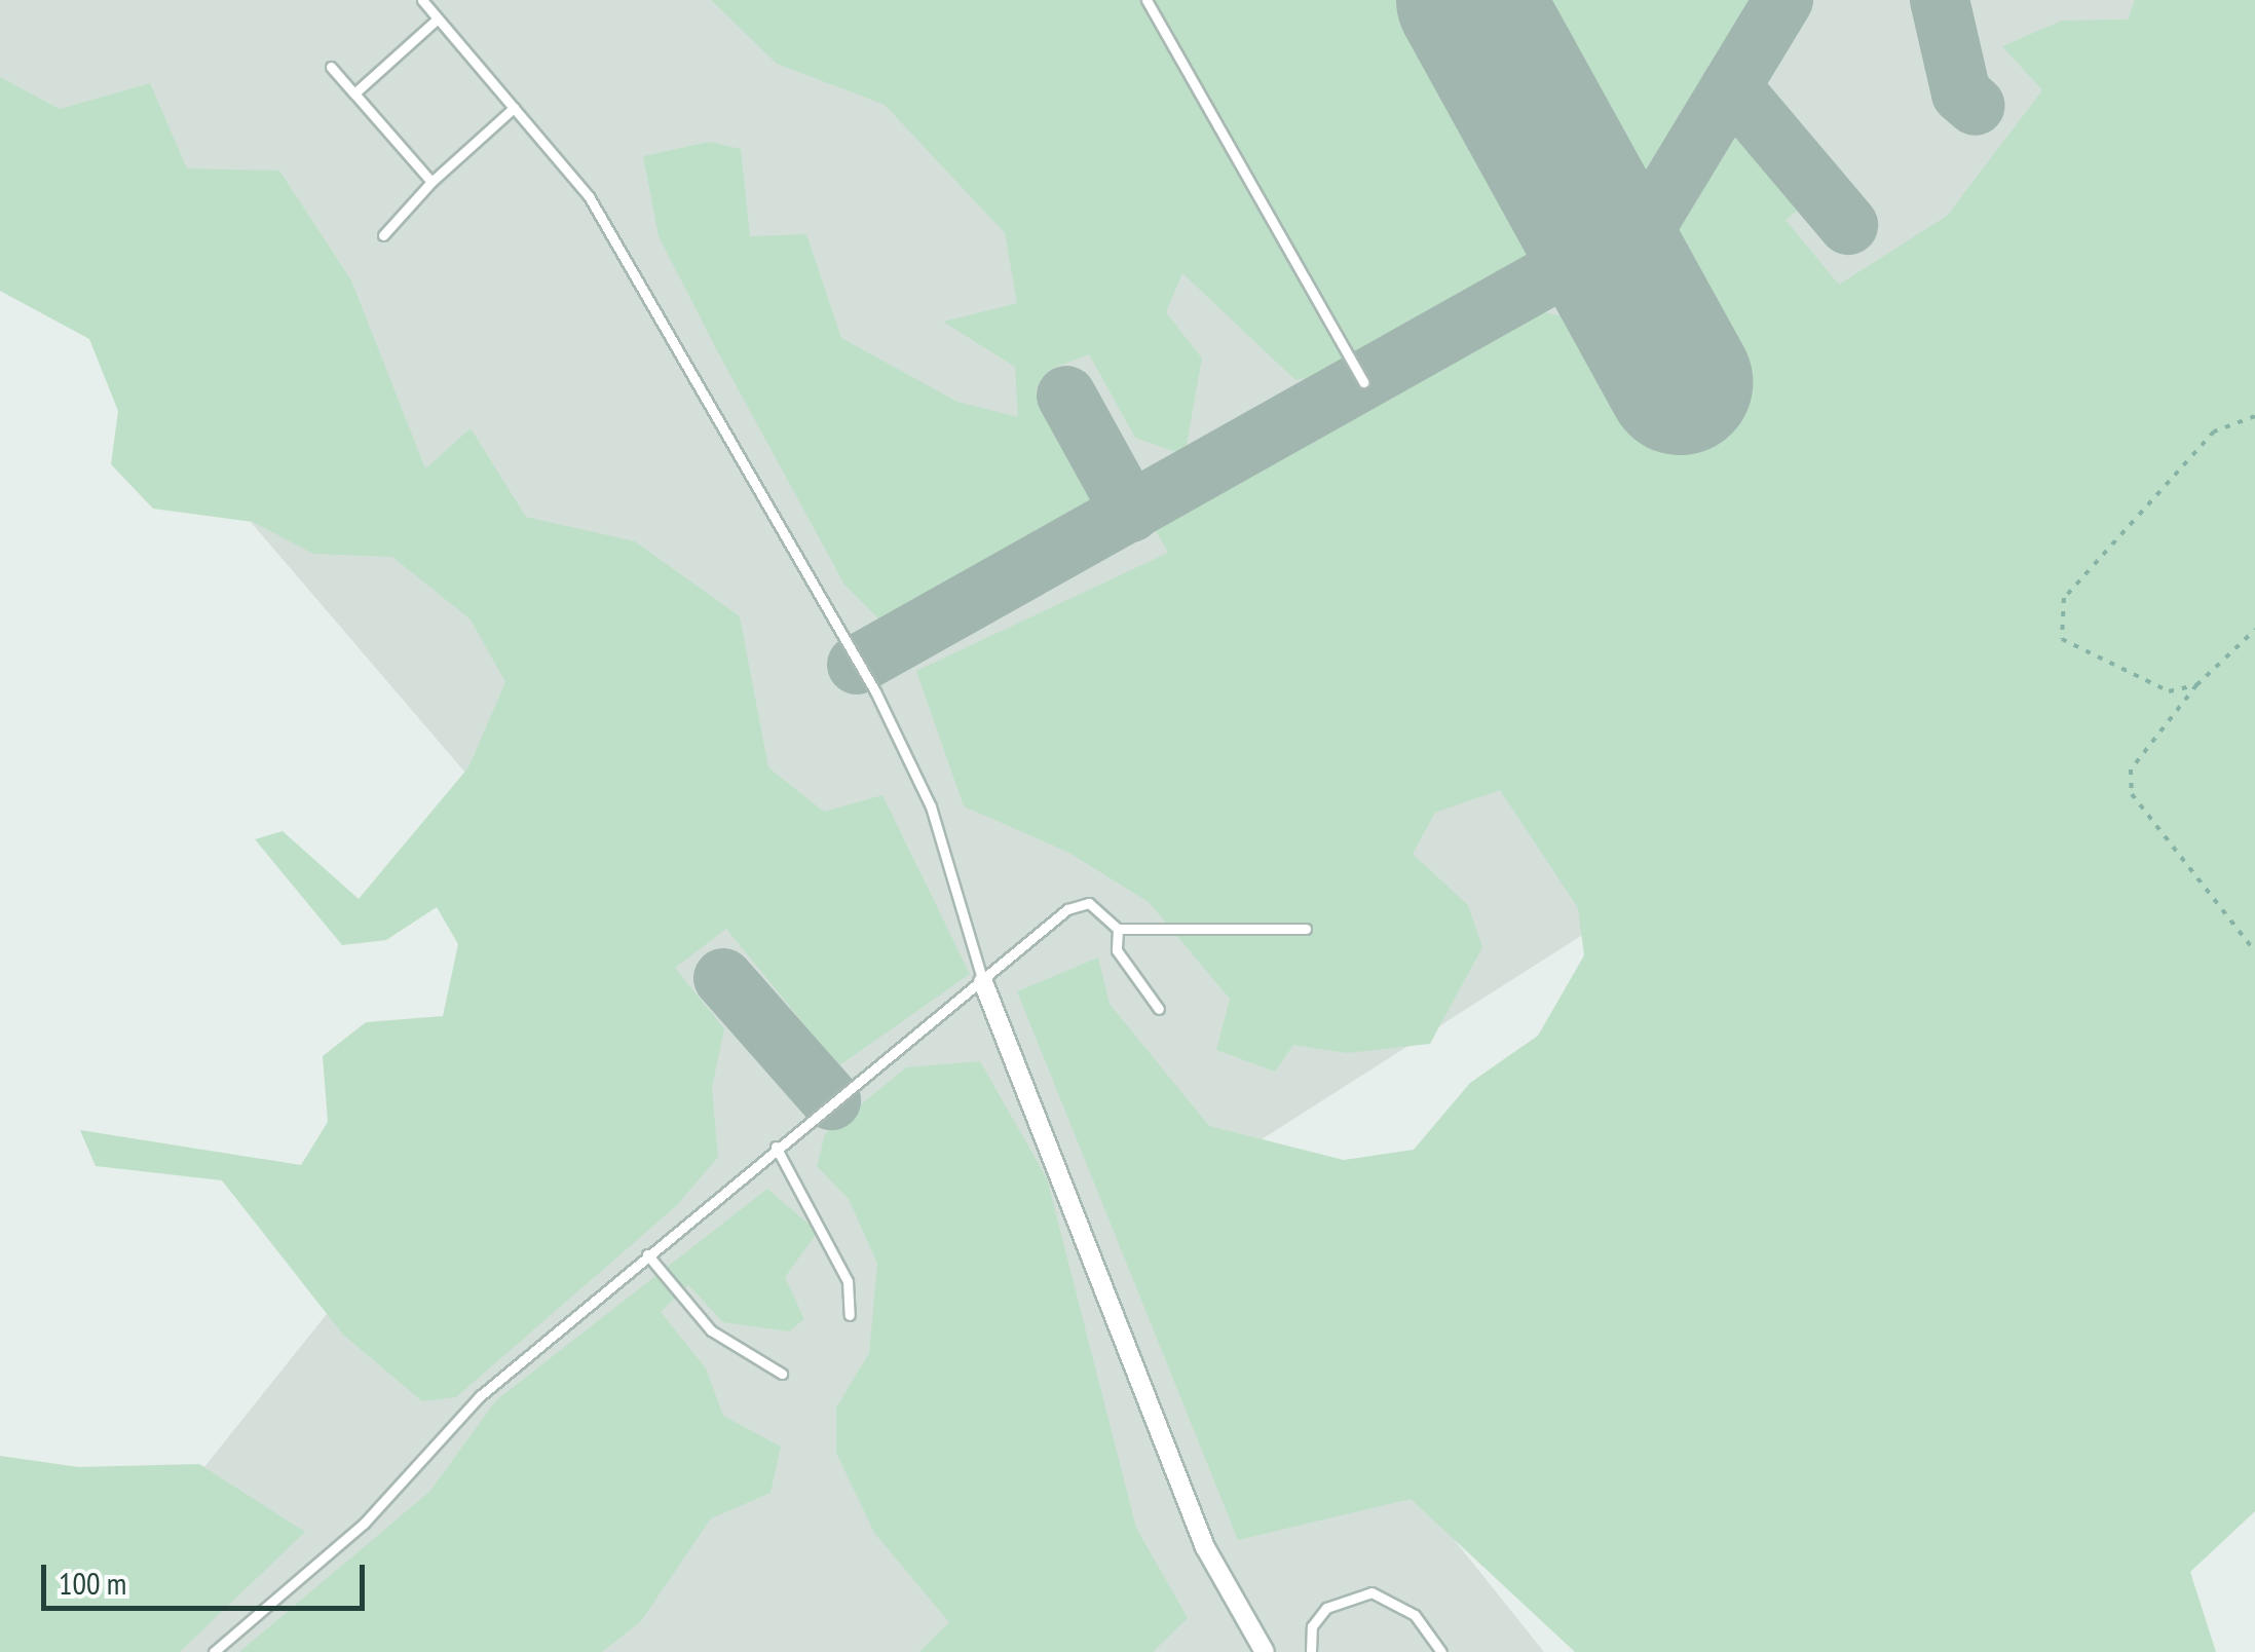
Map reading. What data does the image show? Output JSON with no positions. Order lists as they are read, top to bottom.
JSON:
{
  "scale_bar": "100 m"
}
